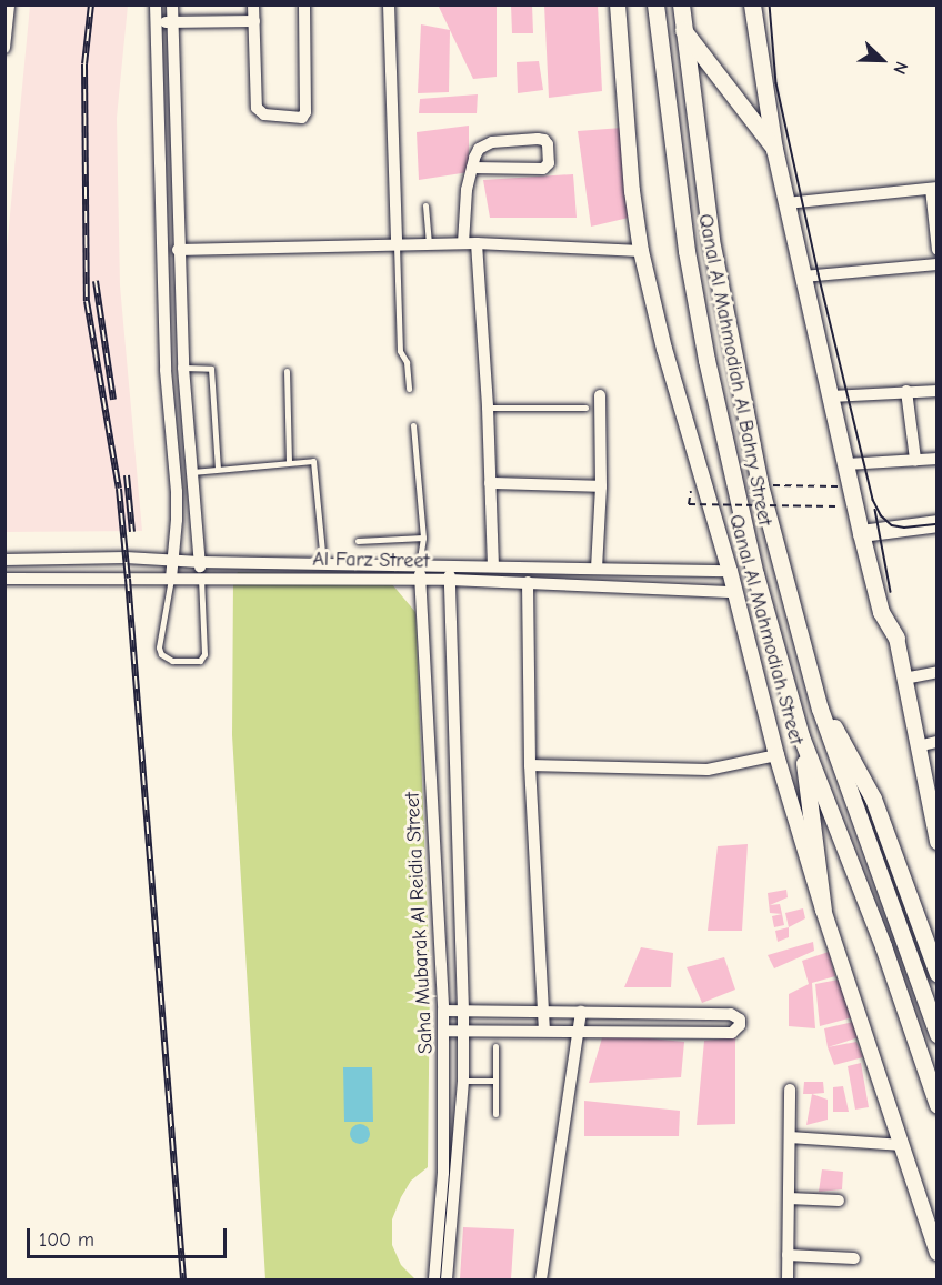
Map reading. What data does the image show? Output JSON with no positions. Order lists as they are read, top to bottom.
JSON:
{
  "streets": {
    "main road": ["Qanal Al Mahmodiah Al Bahry Street"],
    "street": ["Al Farz Street", "Qanal Al Mahmodiah Street", "Saha Mubarak Al Reidia Street"]
  },
  "crossings": [
    ["Al Farz Street", "Qanal Al Mahmodiah Street"],
    ["Al Farz Street", "Saha Mubarak Al Reidia Street"]
  ],
  "scale_bar": "100 m",
  "north": "bottom right"
}
